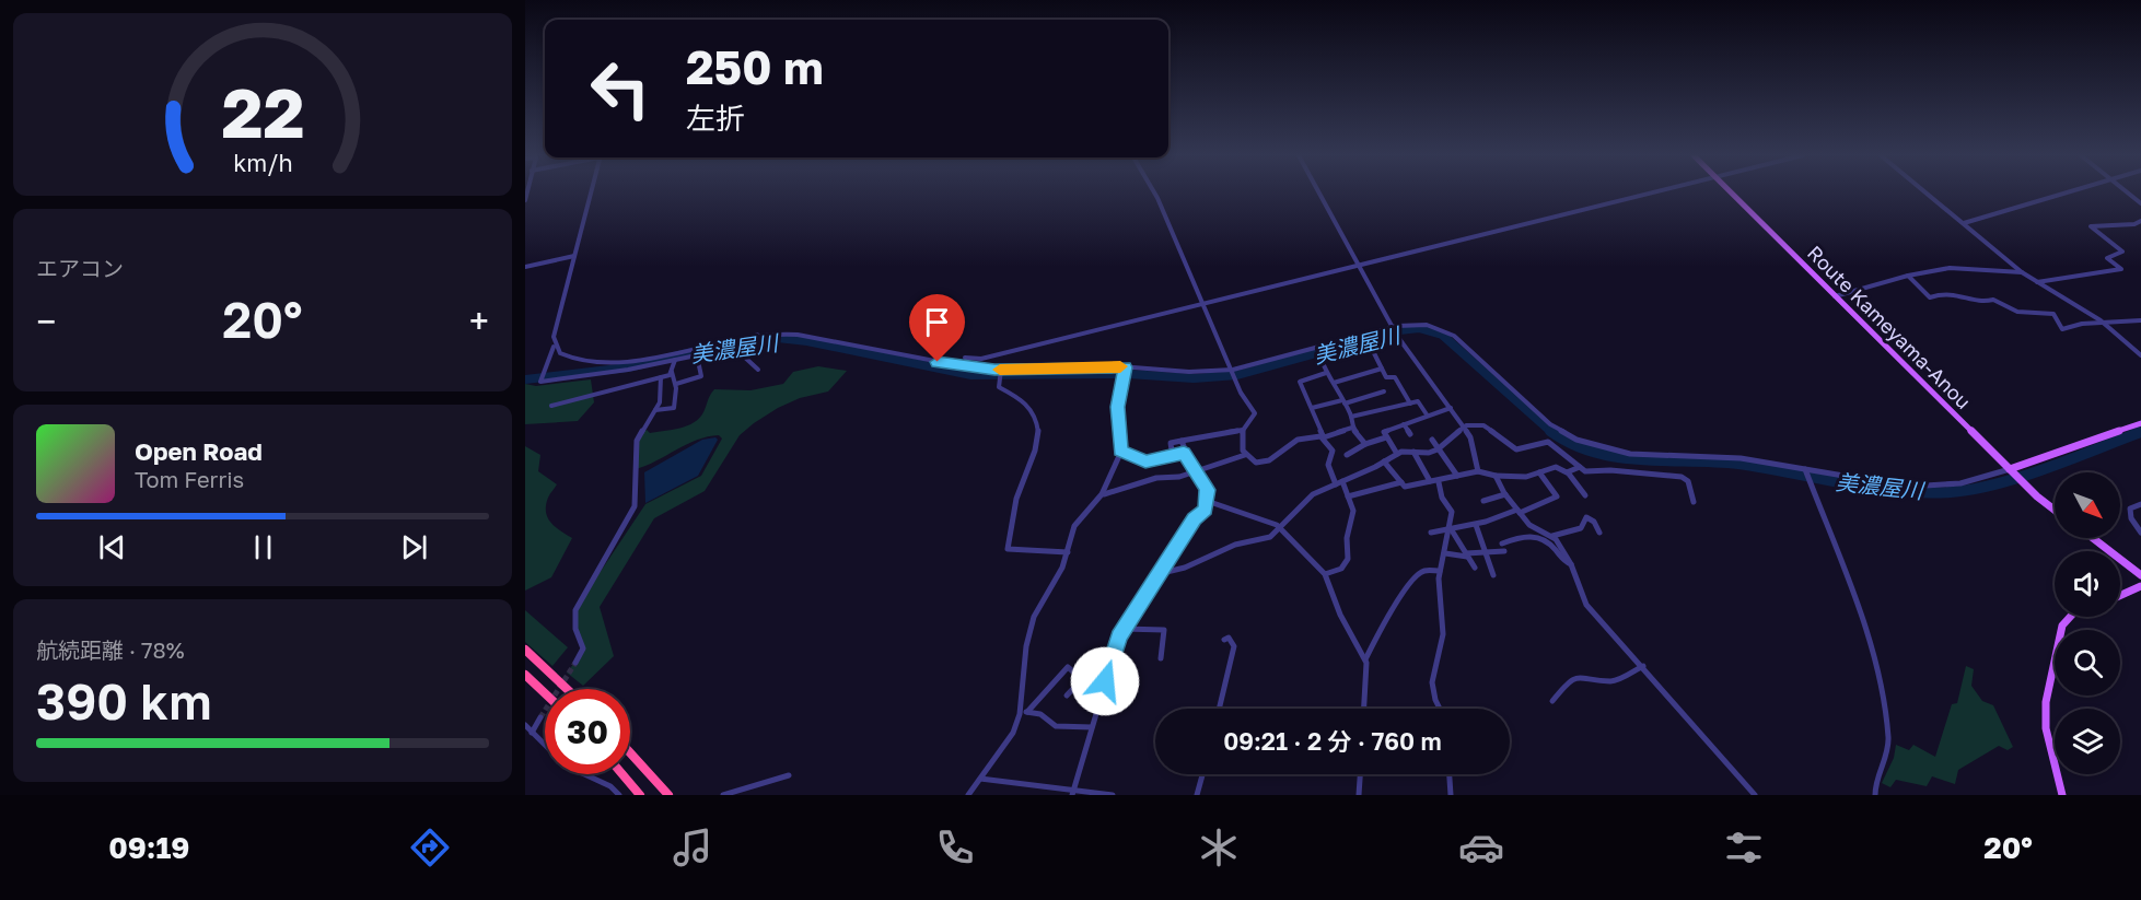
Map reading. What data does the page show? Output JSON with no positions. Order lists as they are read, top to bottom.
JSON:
{
  "streets": {
    "main road": ["Route Kameyama-Anou"]
  },
  "water": ["美濃屋川"],
  "north": "bottom right",
  "page": {
    "turn": ["250 m", "左折"],
    "tile": [
      "エアコン",
      ["航続距離 · 78%", "390 km"]
    ],
    "heat": ["−", "20°", "+"],
    "song": ["Open Road", "Tom Ferris"],
    "limit": "30",
    "trip": "09:21 · 2 分 · 760 m",
    "tabs": ["09:19", "20°"],
    "gauge": ["22", "km/h"]
  }
}
